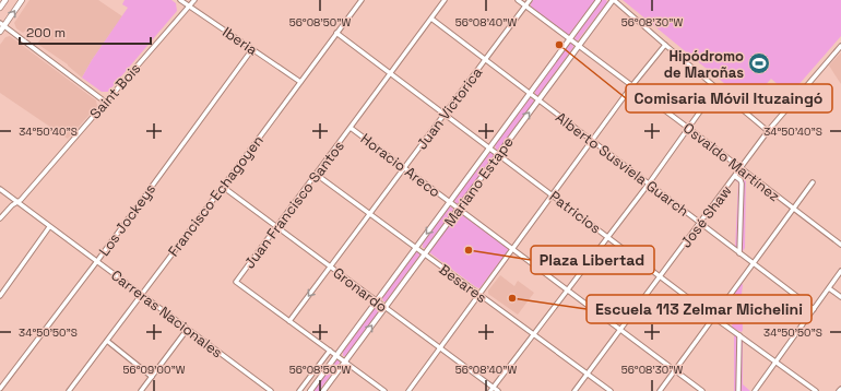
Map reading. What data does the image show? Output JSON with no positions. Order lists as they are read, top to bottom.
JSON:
{
  "streets": {
    "street": [
      "Iberia",
      "Saint Bois",
      "Juan Victorica",
      "Osvaldo Martínez",
      "Alberto Susviela Guarch",
      "Horacio Areco",
      "Mariano Estape",
      "Francisco Echagoyen",
      "Juan Francisco Santos",
      "Patricios",
      "José Shaw",
      "Los Jockeys",
      "Besares",
      "Gronardo",
      "Carreras Nacionales"
    ]
  },
  "crossings": [
    ["Iberia", "Saint Bois"],
    ["Iberia", "Francisco Echagoyen"],
    ["Iberia", "Los Jockeys"],
    ["Saint Bois", "Carreras Nacionales"],
    ["Juan Victorica", "Osvaldo Martínez"],
    ["Juan Victorica", "Alberto Susviela Guarch"],
    ["Juan Victorica", "Horacio Areco"],
    ["Juan Victorica", "Juan Francisco Santos"],
    ["Juan Victorica", "Patricios"],
    ["Juan Victorica", "Besares"],
    ["Juan Victorica", "Gronardo"],
    ["Osvaldo Martínez", "Mariano Estape"],
    ["Osvaldo Martínez", "José Shaw"],
    ["Alberto Susviela Guarch", "Mariano Estape"],
    ["Alberto Susviela Guarch", "Juan Francisco Santos"],
    ["Alberto Susviela Guarch", "José Shaw"],
    ["Horacio Areco", "Mariano Estape"],
    ["Horacio Areco", "Juan Francisco Santos"],
    ["Horacio Areco", "José Shaw"],
    ["Mariano Estape", "Patricios"],
    ["Mariano Estape", "Besares"],
    ["Mariano Estape", "Gronardo"],
    ["Francisco Echagoyen", "Patricios"],
    ["Francisco Echagoyen", "Gronardo"],
    ["Francisco Echagoyen", "Carreras Nacionales"],
    ["Juan Francisco Santos", "Patricios"],
    ["Juan Francisco Santos", "Besares"],
    ["Juan Francisco Santos", "Gronardo"],
    ["Patricios", "José Shaw"],
    ["José Shaw", "Besares"],
    ["Los Jockeys", "Carreras Nacionales"]
  ],
  "places": {
    "other": ["Comisaria Móvil Ituzaingó", "Plaza Libertad", "Escuela 113 Zelmar Michelini"],
    "sports": ["Hipódromo de Maroñas"]
  },
  "scale_bar": "200 m",
  "coordinates": [
    "56°08'50\"W",
    "56°08'40\"W",
    "56°08'30\"W",
    "34°50'40\"S",
    "34°50'50\"S",
    "56°09'00\"W"
  ]
}
